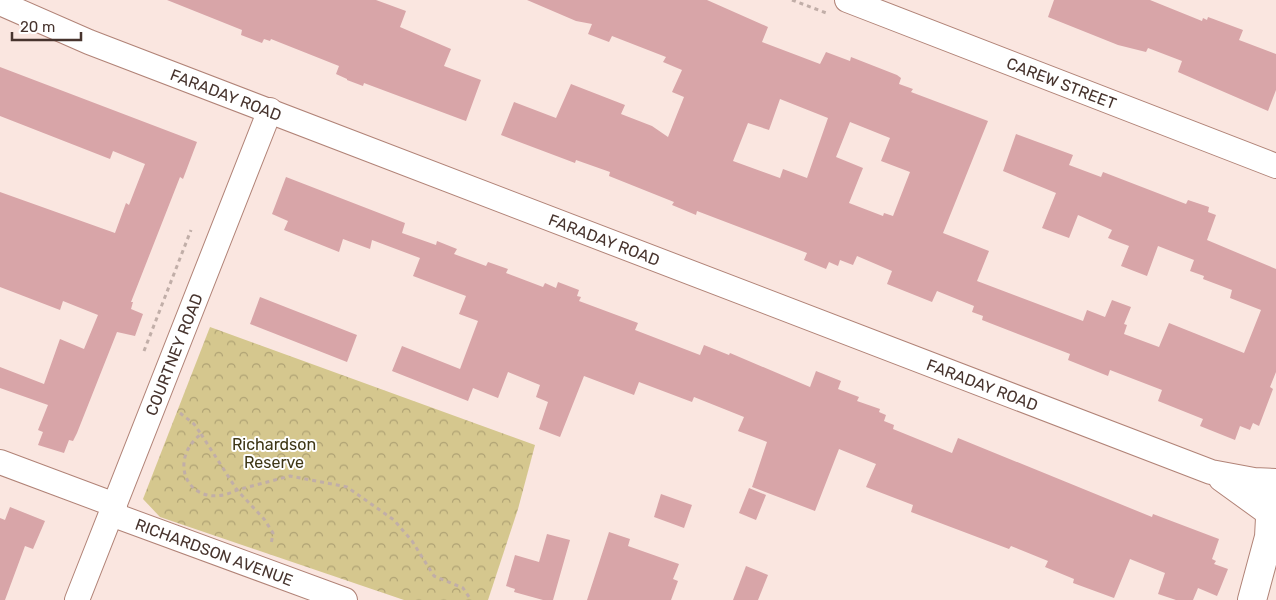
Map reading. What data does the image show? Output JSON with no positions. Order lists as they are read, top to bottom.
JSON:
{
  "streets": {
    "street": [
      "CAREW STREET",
      "FARADAY ROAD",
      "COURTNEY ROAD",
      "RICHARDSON AVENUE"
    ]
  },
  "crossings": [
    ["FARADAY ROAD", "COURTNEY ROAD"],
    ["COURTNEY ROAD", "RICHARDSON AVENUE"]
  ],
  "parks": ["Richardson Reserve"],
  "scale_bar": "20 m"
}
